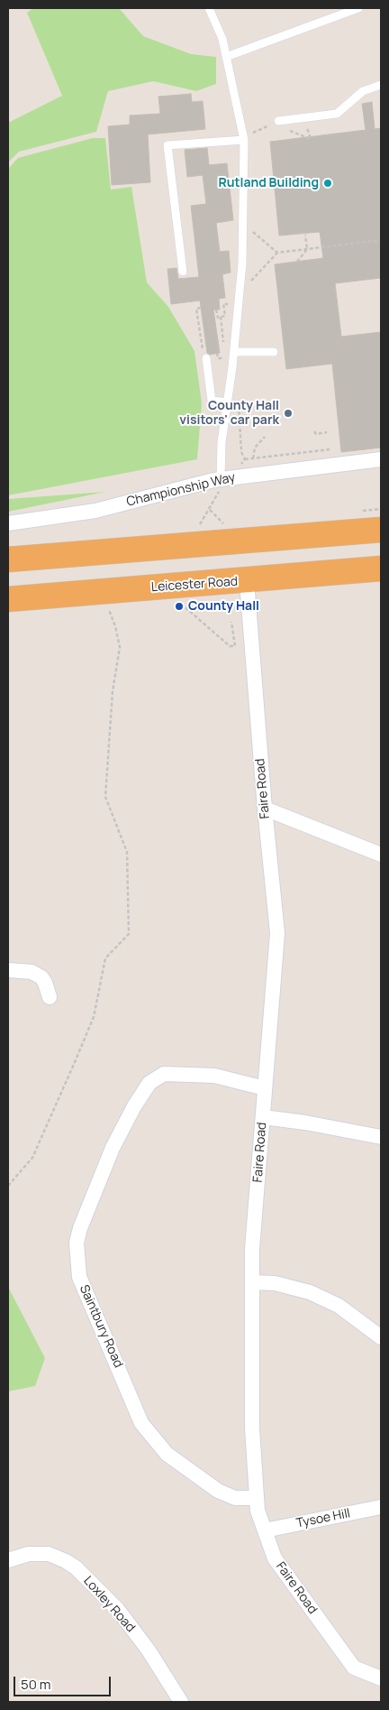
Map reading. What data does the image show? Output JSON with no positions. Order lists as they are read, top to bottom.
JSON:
{
  "streets": {
    "highway": ["Leicester Road"],
    "street": [
      "Championship Way",
      "Faire Road",
      "Saintbury Road",
      "Tysoe Hill",
      "Loxley Road"
    ]
  },
  "crossings": [
    ["Leicester Road", "Faire Road"],
    ["Faire Road", "Saintbury Road"],
    ["Faire Road", "Tysoe Hill"]
  ],
  "places": ["Rutland Building", "County Hall visitors' car park", "County Hall"],
  "scale_bar": "50 m"
}
